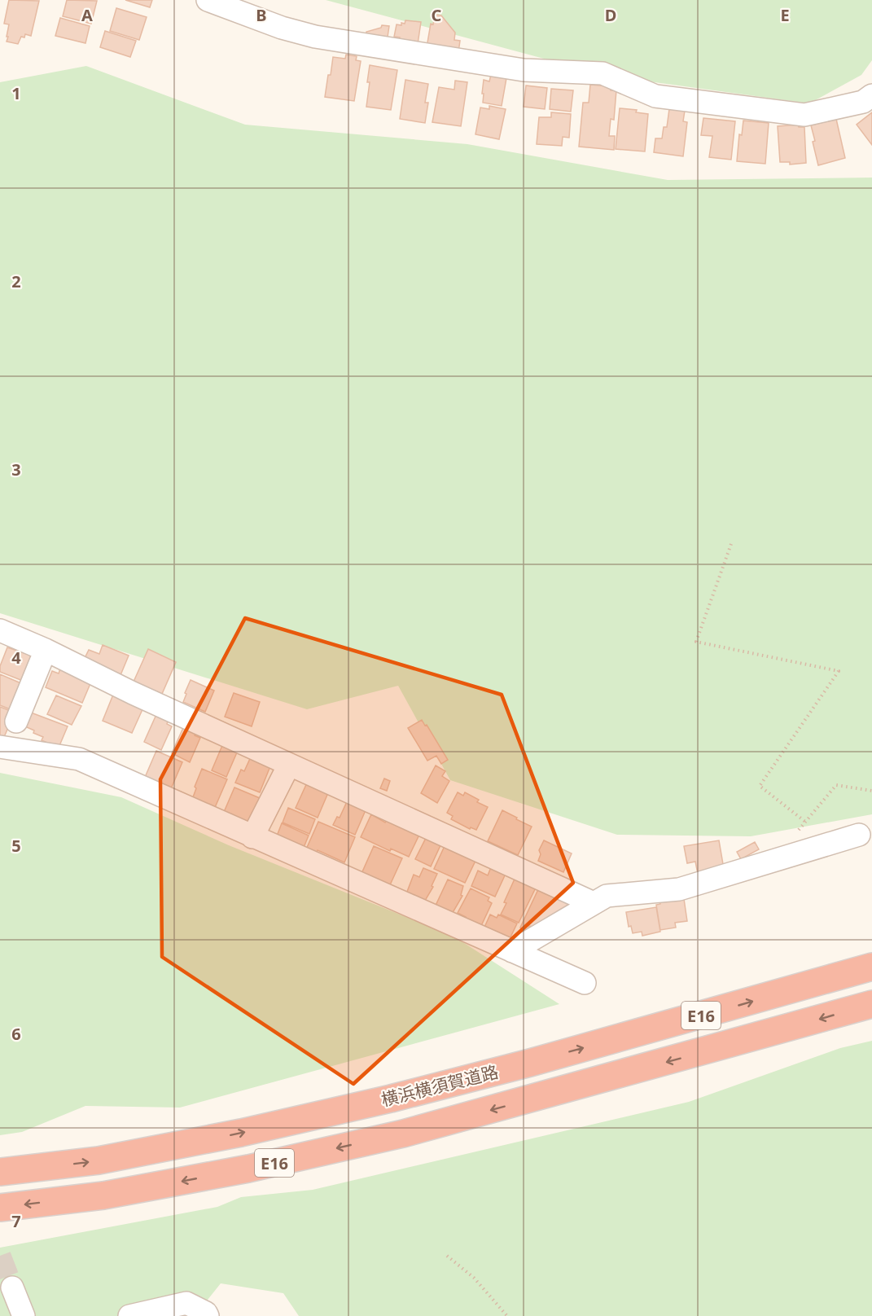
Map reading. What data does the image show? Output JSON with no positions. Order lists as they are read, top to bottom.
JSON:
{
  "streets": {
    "highway": ["E16", "横浜横須賀道路"]
  },
  "grid": {
    "columns": [
      "A",
      "B",
      "C",
      "D",
      "E"
    ],
    "rows": [
      "1",
      "2",
      "3",
      "4",
      "5",
      "6",
      "7"
    ]
  }
}
